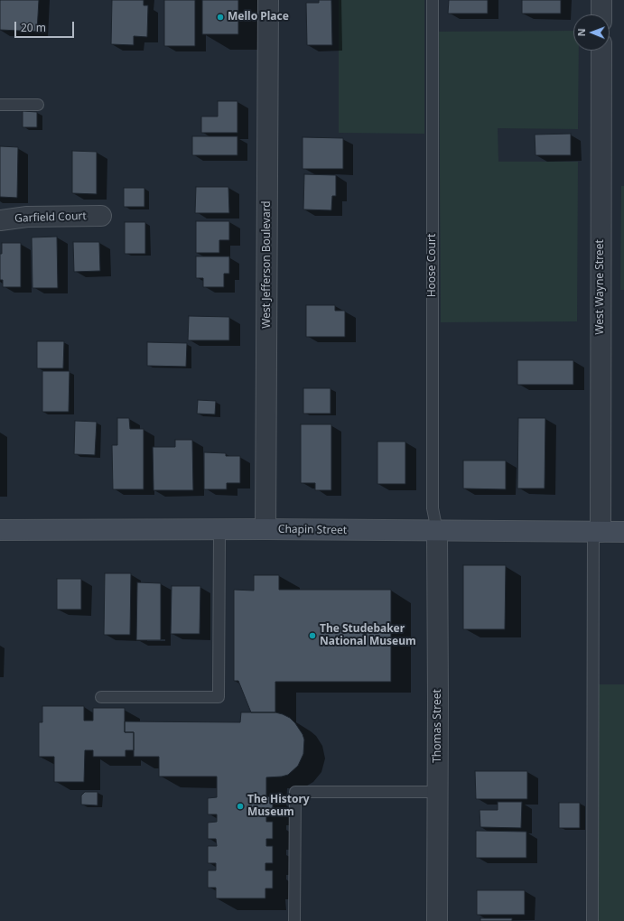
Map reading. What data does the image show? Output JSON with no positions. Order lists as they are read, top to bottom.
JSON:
{
  "streets": {
    "main road": ["Chapin Street"],
    "street": [
      "Garfield Court",
      "West Jefferson Boulevard",
      "West Wayne Street",
      "Thomas Street"
    ],
    "lane": ["Hoose Court"]
  },
  "crossings": [
    ["West Jefferson Boulevard", "Chapin Street"],
    ["Hoose Court", "Chapin Street"],
    ["Hoose Court", "Thomas Street"],
    ["West Wayne Street", "Chapin Street"],
    ["Chapin Street", "Thomas Street"]
  ],
  "places": ["Mello Place", "The Studebaker National Museum", "The History Museum"],
  "scale_bar": "20 m",
  "north": "left"
}
